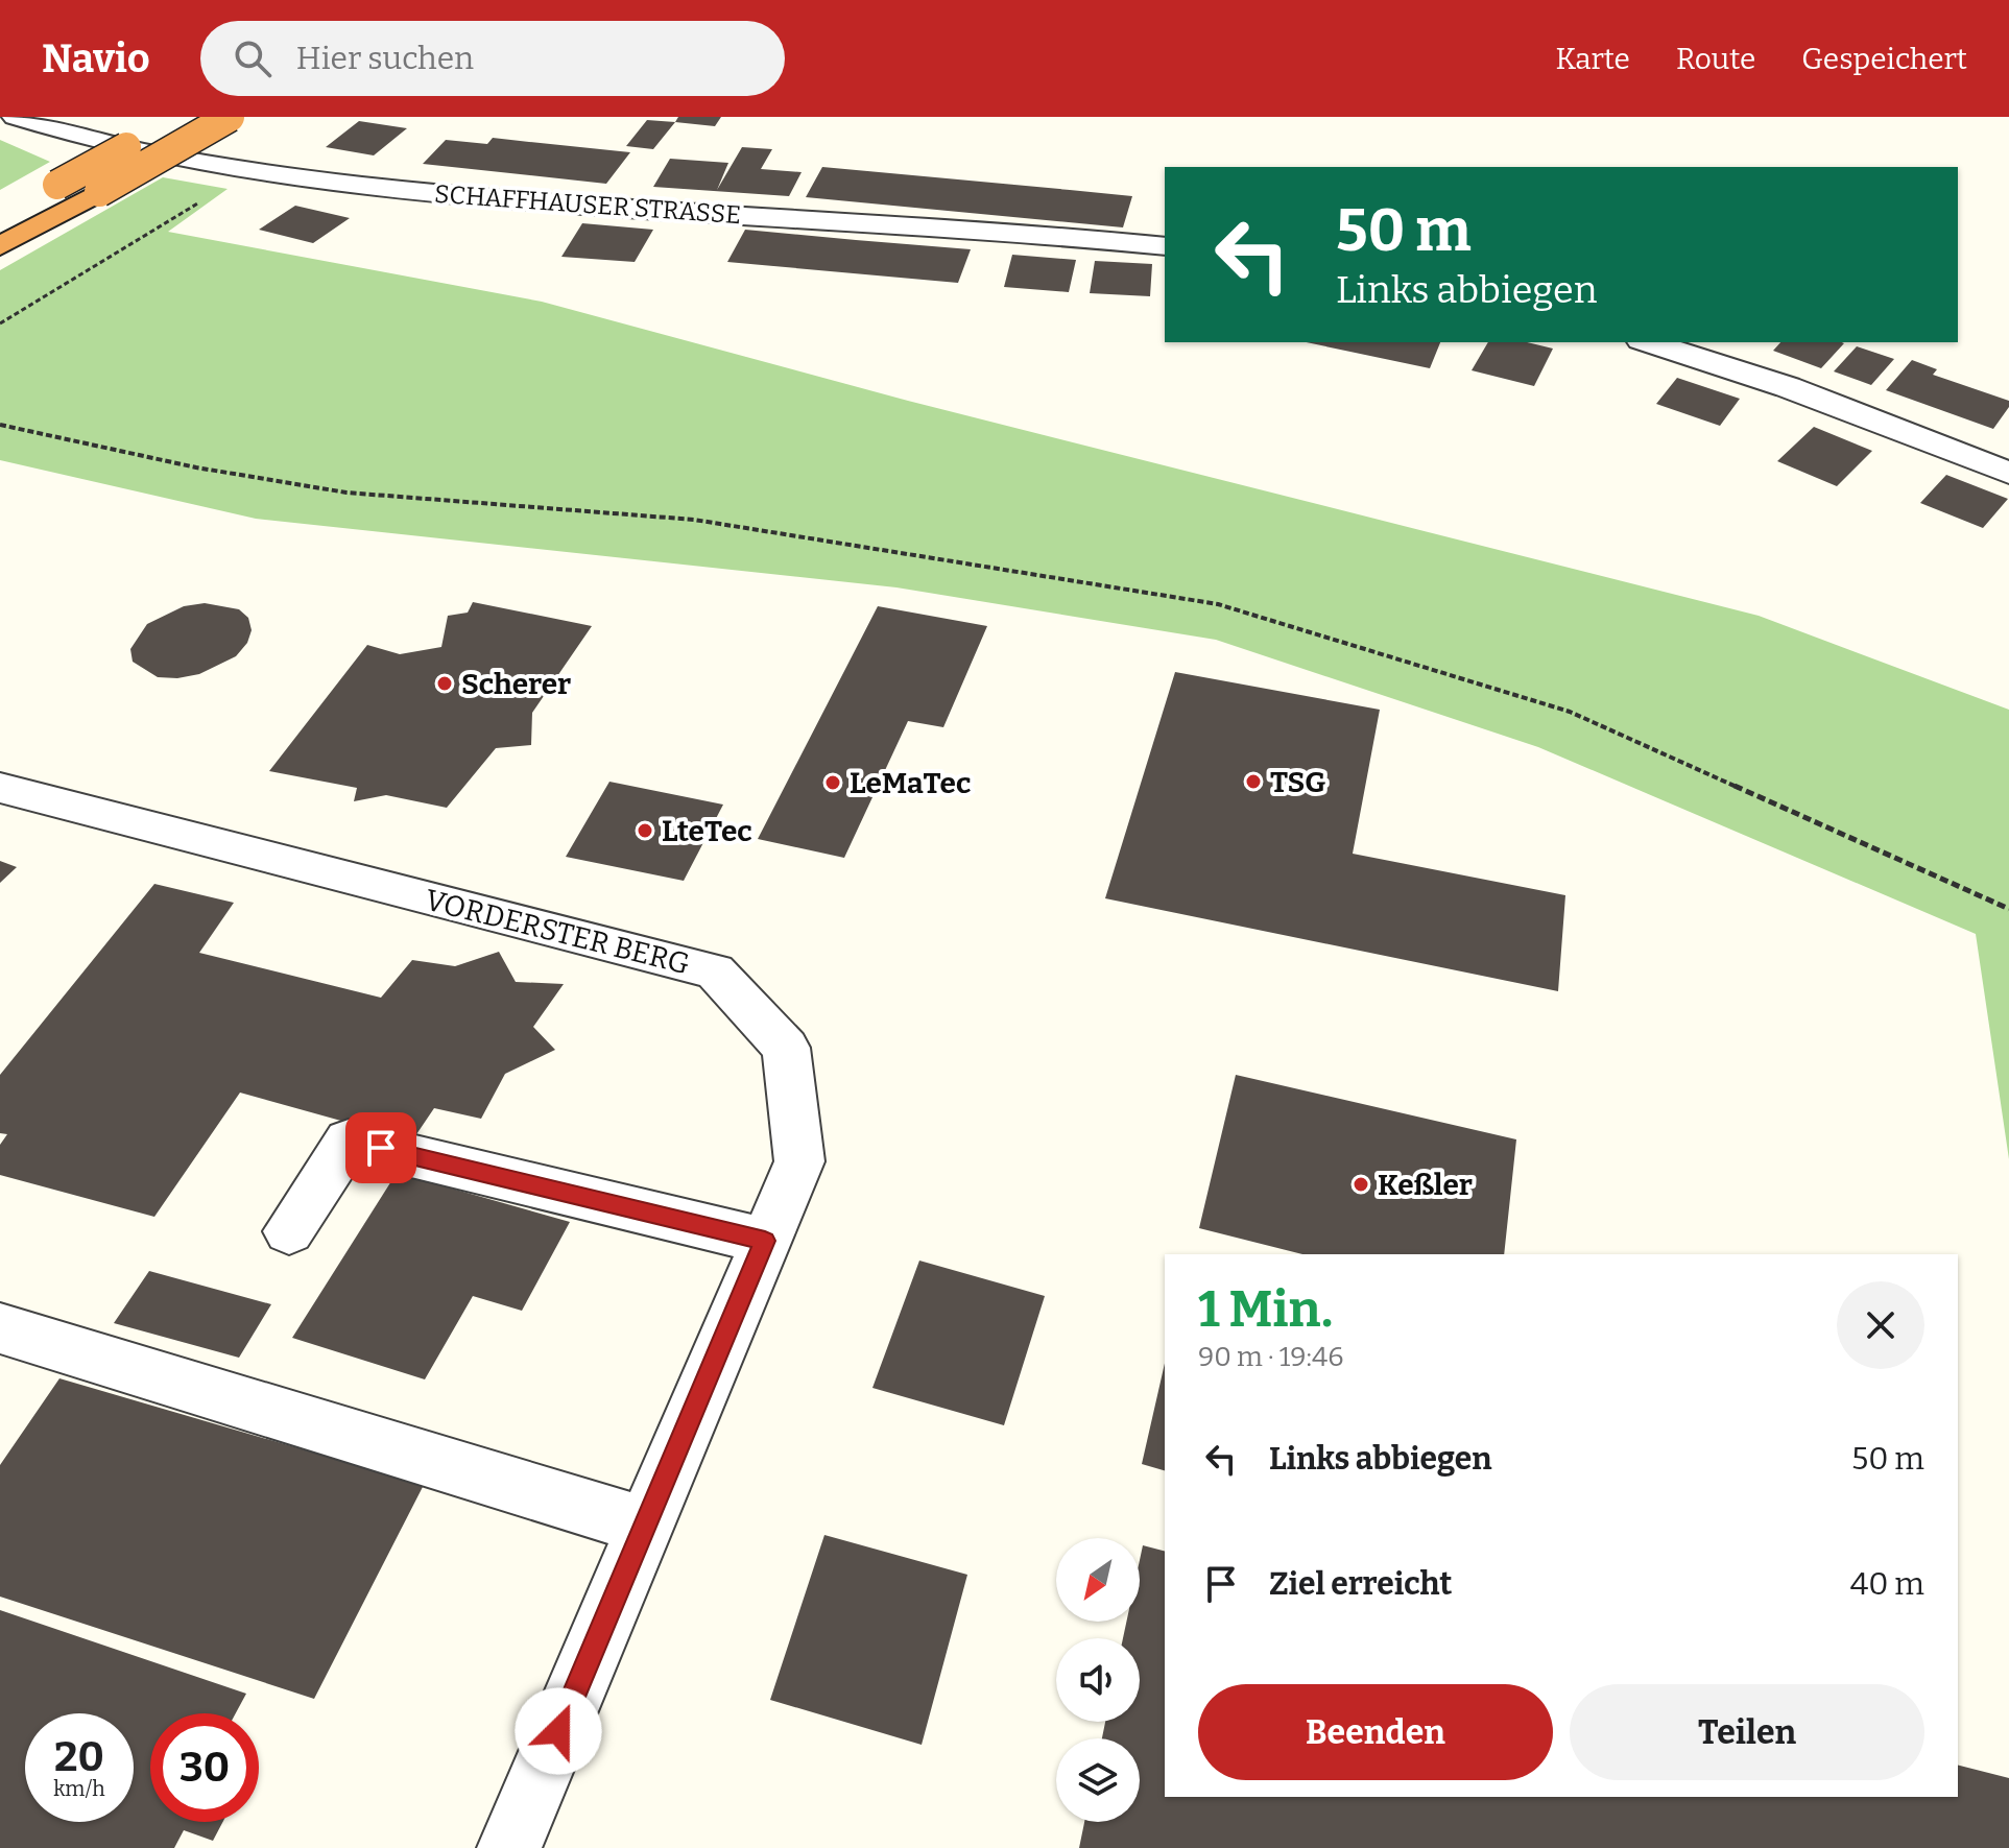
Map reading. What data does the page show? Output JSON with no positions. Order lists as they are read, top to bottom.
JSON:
{
  "streets": {
    "street": ["SCHAFFHAUSER STRASSE", "VORDERSTER BERG"]
  },
  "places": [
    "Scherer",
    "TSG",
    "LeMaTec",
    "LteTec",
    "Keßler"
  ],
  "north": "bottom left",
  "page": {
    "header": "Navio",
    "search": "Hier suchen",
    "nav": ["Karte", "Route", "Gespeichert"],
    "turn": ["50 m", "Links abbiegen"],
    "heading": ["1 Min.", "90 m · 19:46"],
    "list": [
      {
        "name": "Links abbiegen",
        "value": "50 m"
      },
      {
        "name": "Ziel erreicht",
        "value": "40 m"
      }
    ],
    "buttons": ["Beenden", "Teilen"],
    "speed": "20 km/h",
    "limit": "30"
  }
}
